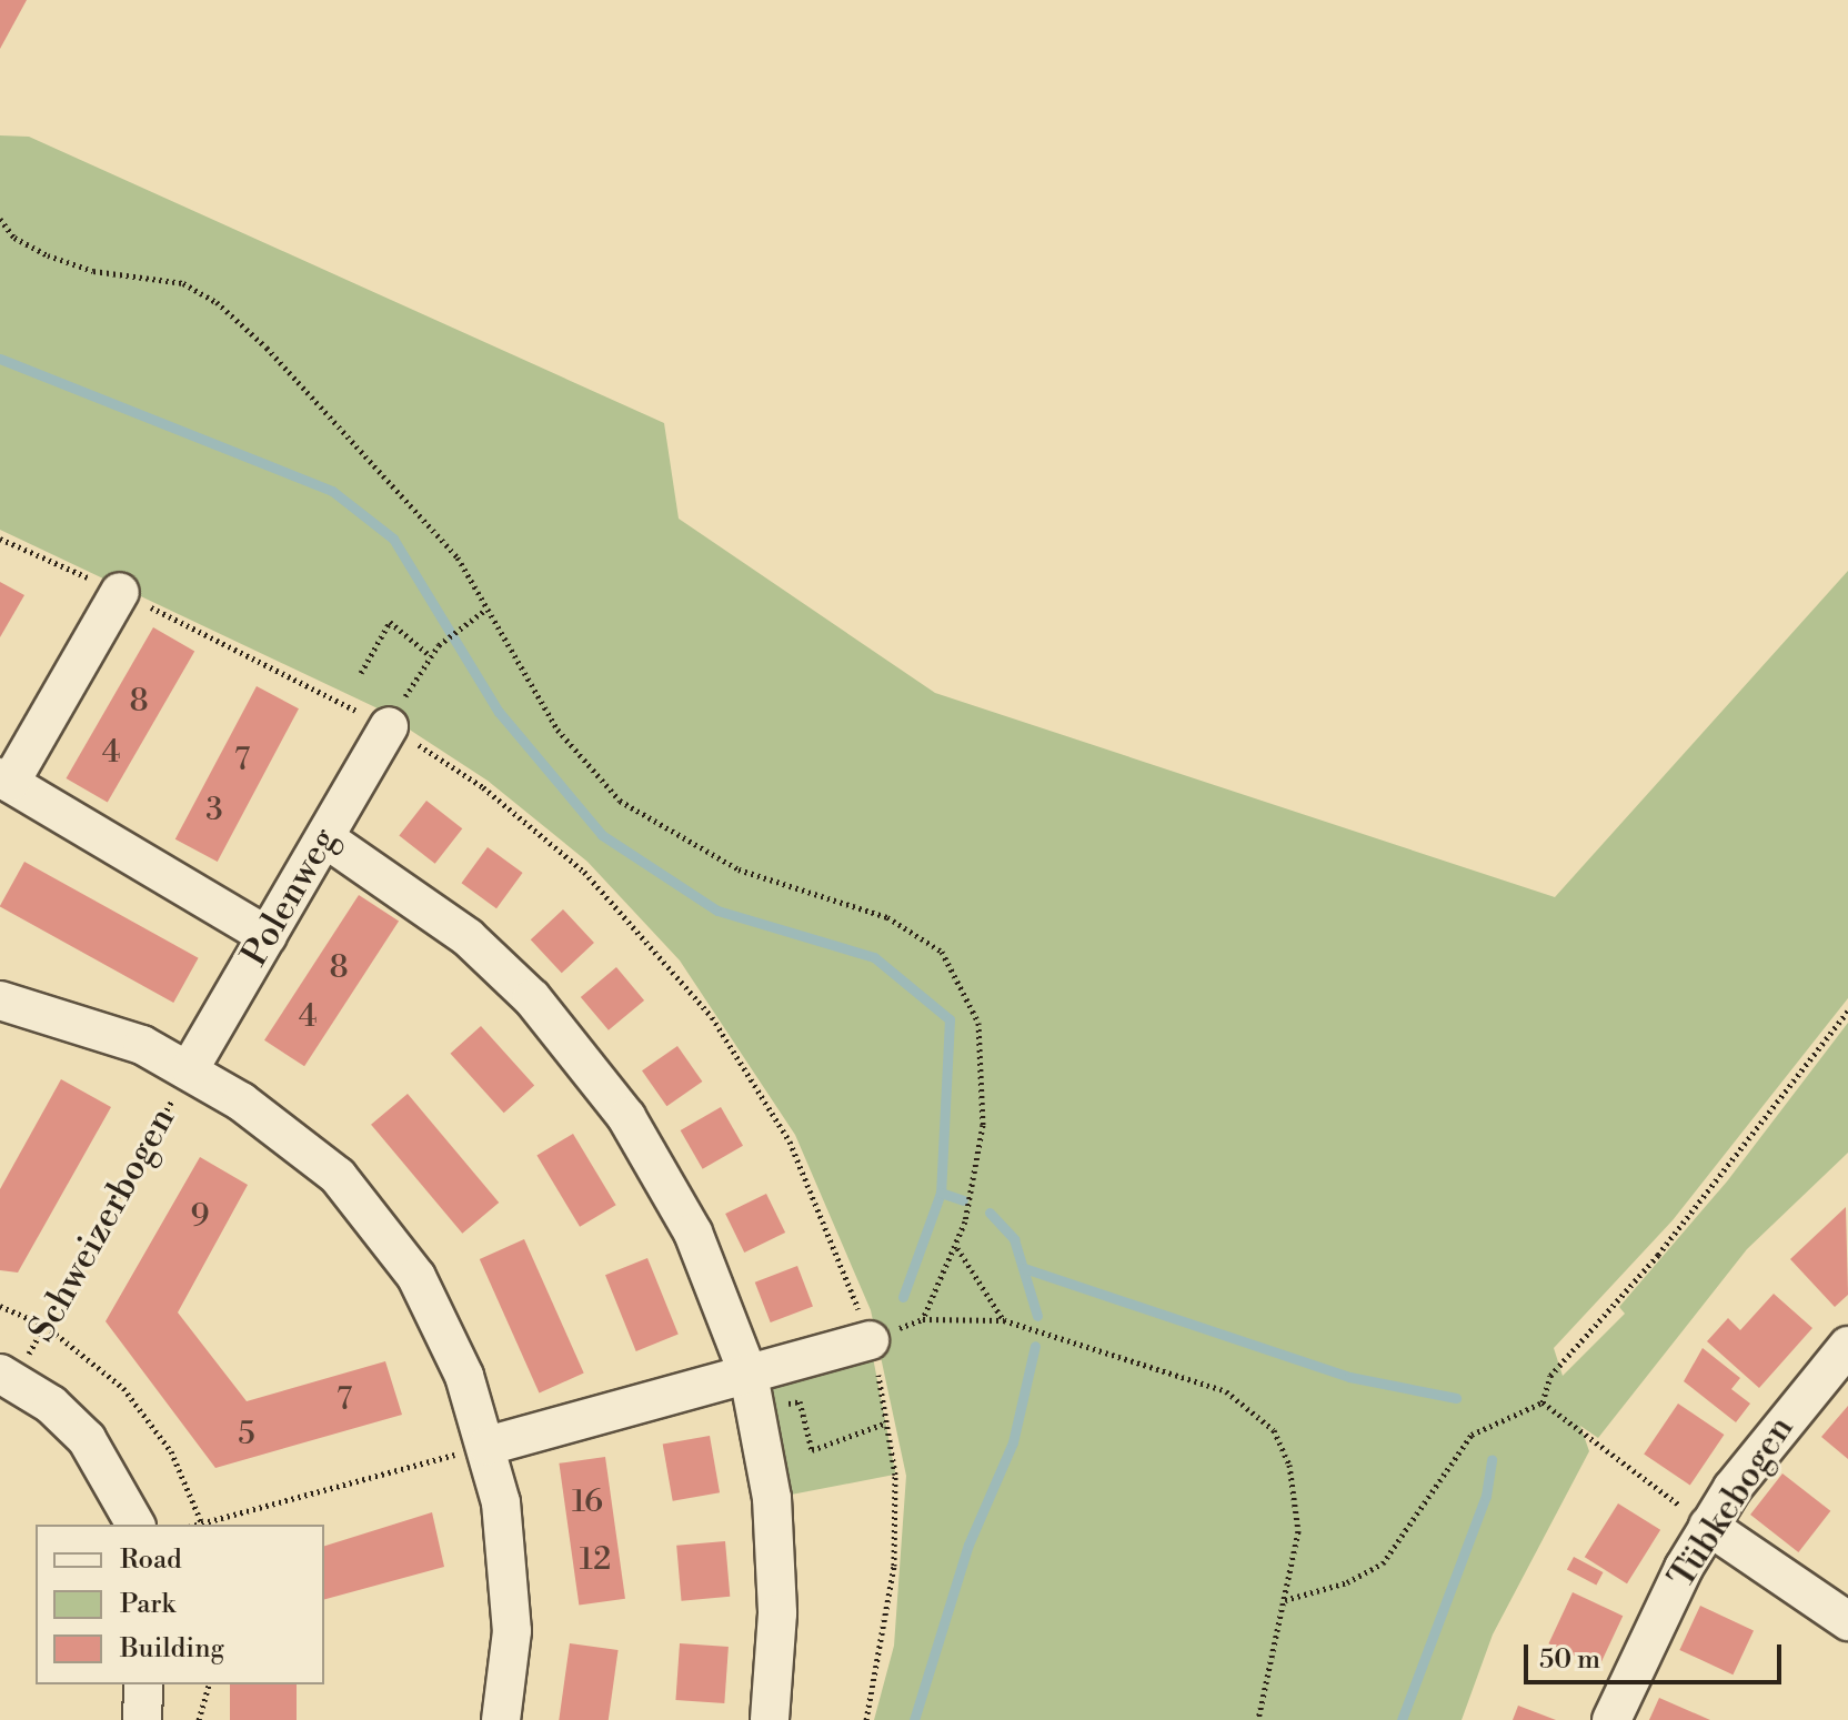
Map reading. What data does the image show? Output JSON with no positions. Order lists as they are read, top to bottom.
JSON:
{
  "streets": {
    "street": ["Polenweg", "Schweizerbogen", "Tübkebogen"]
  },
  "crossings": [
    ["Polenweg", "Schweizerbogen"]
  ],
  "house_numbers": [
    "8",
    "4",
    "7",
    "3",
    "8",
    "4",
    "9",
    "7",
    "5",
    "16",
    "12"
  ],
  "legend": ["Road", "Park", "Building"],
  "scale_bar": "50 m"
}
